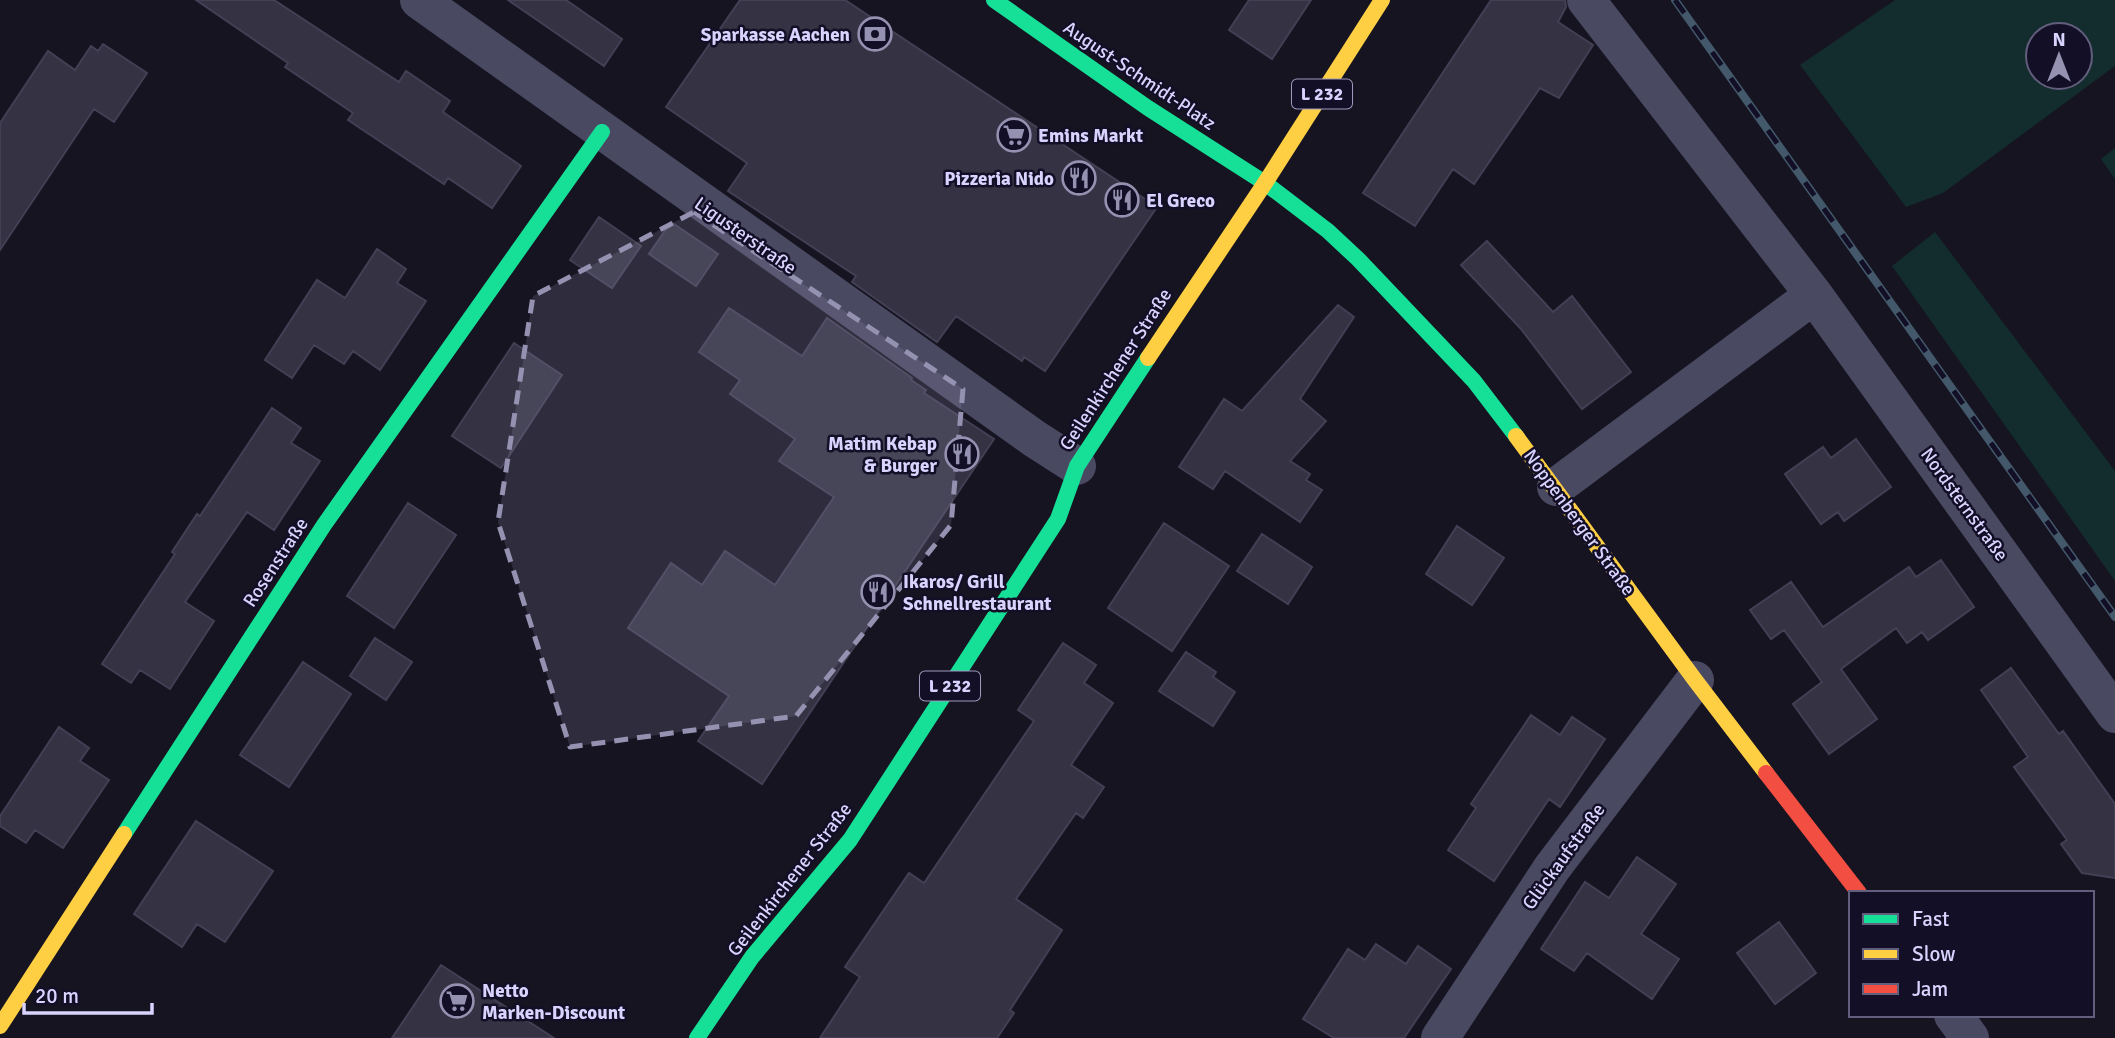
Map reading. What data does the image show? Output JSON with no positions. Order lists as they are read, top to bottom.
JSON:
{
  "streets": {
    "street": [
      "August-Schmidt-Platz",
      "L 232",
      "Ligusterstraße",
      "Geilenkirchener Straße",
      "Nordsternstraße",
      "Noppenberger Straße",
      "Rosenstraße",
      "Glückaufstraße"
    ]
  },
  "crossings": [
    ["August-Schmidt-Platz", "Geilenkirchener Straße"],
    ["August-Schmidt-Platz", "Noppenberger Straße"],
    ["Ligusterstraße", "Geilenkirchener Straße"],
    ["Ligusterstraße", "Rosenstraße"],
    ["Geilenkirchener Straße", "Noppenberger Straße"],
    ["Noppenberger Straße", "Glückaufstraße"]
  ],
  "places": {
    "bank": ["Sparkasse Aachen"],
    "supermarket": ["Emins Markt", "Netto Marken-Discount"],
    "restaurant": [
      "Pizzeria Nido",
      "El Greco",
      "Matim Kebap & Burger",
      "Ikaros/ Grill Schnellrestaurant"
    ]
  },
  "legend": ["Fast", "Slow", "Jam"],
  "scale_bar": "20 m",
  "north": "top"
}
